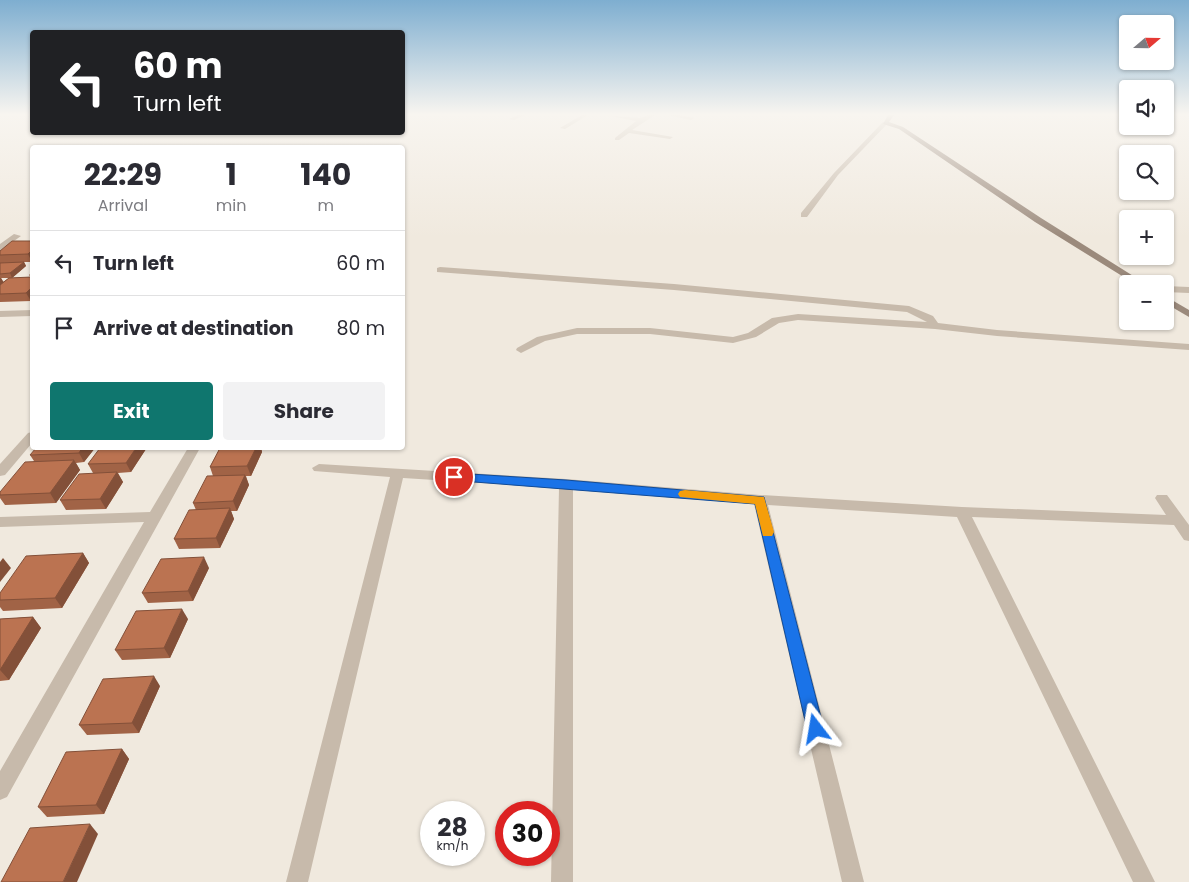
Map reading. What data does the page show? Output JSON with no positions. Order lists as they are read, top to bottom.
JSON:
{
  "north": "right",
  "page": {
    "map_buttons": ["+", "−"],
    "turn": ["60 m", "Turn left"],
    "eta": [
      "22:29",
      "Arrival",
      "1",
      "min",
      "140",
      "m"
    ],
    "list": [
      {
        "name": "Turn left",
        "value": "60 m"
      },
      {
        "name": "Arrive at destination",
        "value": "80 m"
      }
    ],
    "buttons": ["Exit", "Share"],
    "speed": "28 km/h",
    "limit": "30"
  }
}
